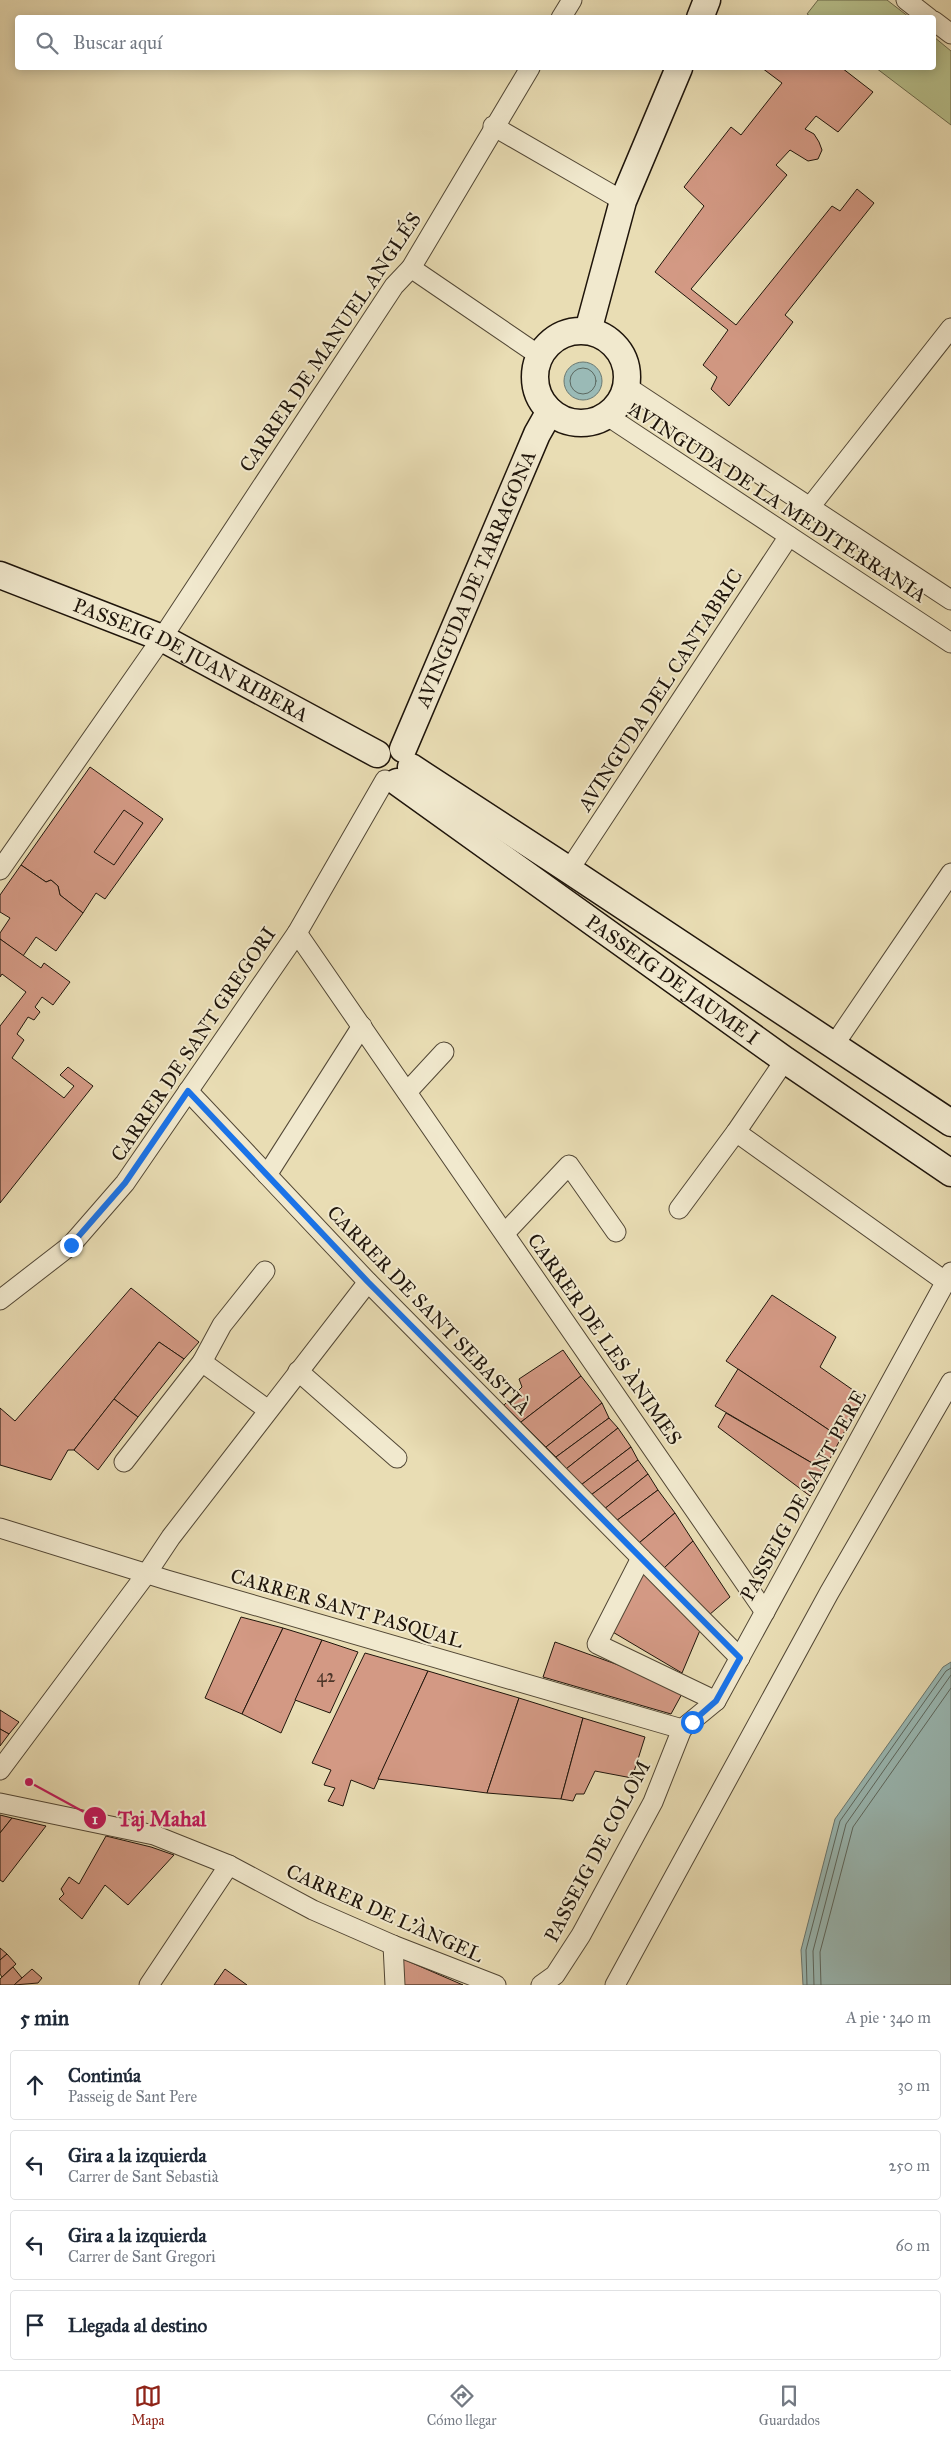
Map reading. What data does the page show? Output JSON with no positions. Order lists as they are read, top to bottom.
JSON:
{
  "streets": {
    "street": [
      "CARRER DE MANUEL ANGLÉS",
      "AVINGUDA DE LA MEDITERRANIA",
      "AVINGUDA DE TARRAGONA",
      "PASSEIG DE JUAN RIBERA",
      "AVINGUDA DEL CANTABRIC",
      "PASSEIG DE JAUME I",
      "CARRER DE SANT GREGORI",
      "CARRER DE SANT SEBASTIÀ",
      "CARRER DE LES ÀNIMES",
      "PASSEIG DE SANT PERE",
      "CARRER SANT PASQUAL",
      "PASSEIG DE COLOM",
      "CARRER DE L'ÀNGEL"
    ]
  },
  "crossings": [
    ["CARRER DE MANUEL ANGLÉS", "PASSEIG DE JUAN RIBERA"],
    ["AVINGUDA DE LA MEDITERRANIA", "AVINGUDA DE TARRAGONA"],
    ["AVINGUDA DE LA MEDITERRANIA", "AVINGUDA DEL CANTABRIC"],
    ["AVINGUDA DE TARRAGONA", "PASSEIG DE JUAN RIBERA"],
    ["AVINGUDA DE TARRAGONA", "PASSEIG DE JAUME I"],
    ["AVINGUDA DE TARRAGONA", "CARRER DE SANT GREGORI"],
    ["PASSEIG DE JUAN RIBERA", "PASSEIG DE JAUME I"],
    ["PASSEIG DE JUAN RIBERA", "CARRER DE SANT GREGORI"],
    ["AVINGUDA DEL CANTABRIC", "PASSEIG DE JAUME I"],
    ["PASSEIG DE JAUME I", "CARRER DE SANT GREGORI"],
    ["CARRER DE SANT GREGORI", "CARRER DE SANT SEBASTIÀ"],
    ["CARRER DE SANT GREGORI", "CARRER DE LES ÀNIMES"],
    ["CARRER DE SANT SEBASTIÀ", "PASSEIG DE SANT PERE"],
    ["CARRER DE LES ÀNIMES", "PASSEIG DE SANT PERE"],
    ["PASSEIG DE SANT PERE", "CARRER SANT PASQUAL"],
    ["PASSEIG DE SANT PERE", "PASSEIG DE COLOM"],
    ["CARRER SANT PASQUAL", "PASSEIG DE COLOM"]
  ],
  "places": ["Taj Mahal"],
  "house_numbers": ["42"],
  "page": {
    "search": "Buscar aquí",
    "heading": ["5 min", "A pie · 340 m"],
    "list": [
      ["Continúa", "Passeig de Sant Pere", "30 m"],
      ["Gira a la izquierda", "Carrer de Sant Sebastià", "250 m"],
      ["Gira a la izquierda", "Carrer de Sant Gregori", "60 m"],
      "Llegada al destino"
    ],
    "nav": ["Mapa", "Cómo llegar", "Guardados"]
  }
}
